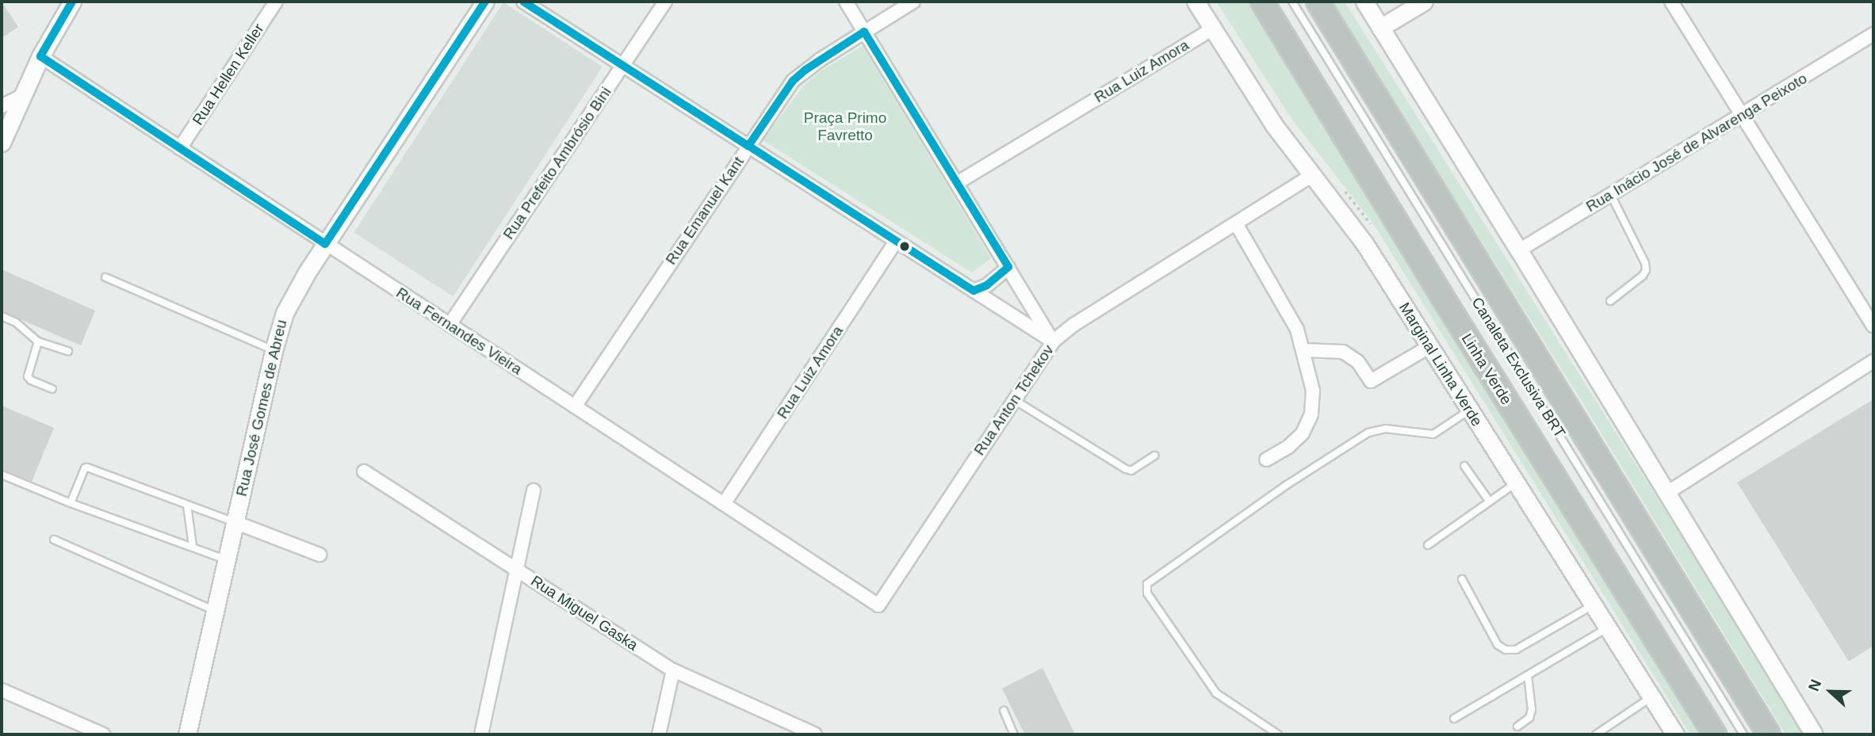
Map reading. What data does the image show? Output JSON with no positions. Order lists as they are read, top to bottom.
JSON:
{
  "streets": {
    "highway": ["Linha Verde"],
    "main road": ["Marginal Linha Verde", "Rua José Gomes de Abreu"],
    "street": [
      "Rua Luiz Amora",
      "Rua Hellen Keller",
      "Rua Inácio José de Alvarenga Peixoto",
      "Rua Prefeito Ambrósio Bini",
      "Rua Emanuel Kant",
      "Rua Fernandes Vieira",
      "Rua Anton Tchekov",
      "Rua Miguel Gaska"
    ],
    "lane": ["Canaleta Exclusiva BRT"]
  },
  "crossings": [
    ["Rua Luiz Amora", "Rua Fernandes Vieira"],
    ["Rua Luiz Amora", "Marginal Linha Verde"],
    ["Rua Hellen Keller", "Rua Fernandes Vieira"],
    ["Rua Prefeito Ambrósio Bini", "Rua Fernandes Vieira"],
    ["Rua Emanuel Kant", "Rua Fernandes Vieira"],
    ["Rua Fernandes Vieira", "Rua Anton Tchekov"],
    ["Rua Fernandes Vieira", "Rua José Gomes de Abreu"],
    ["Marginal Linha Verde", "Rua Anton Tchekov"]
  ],
  "parks": ["Praça Primo Favretto"],
  "north": "left"
}
